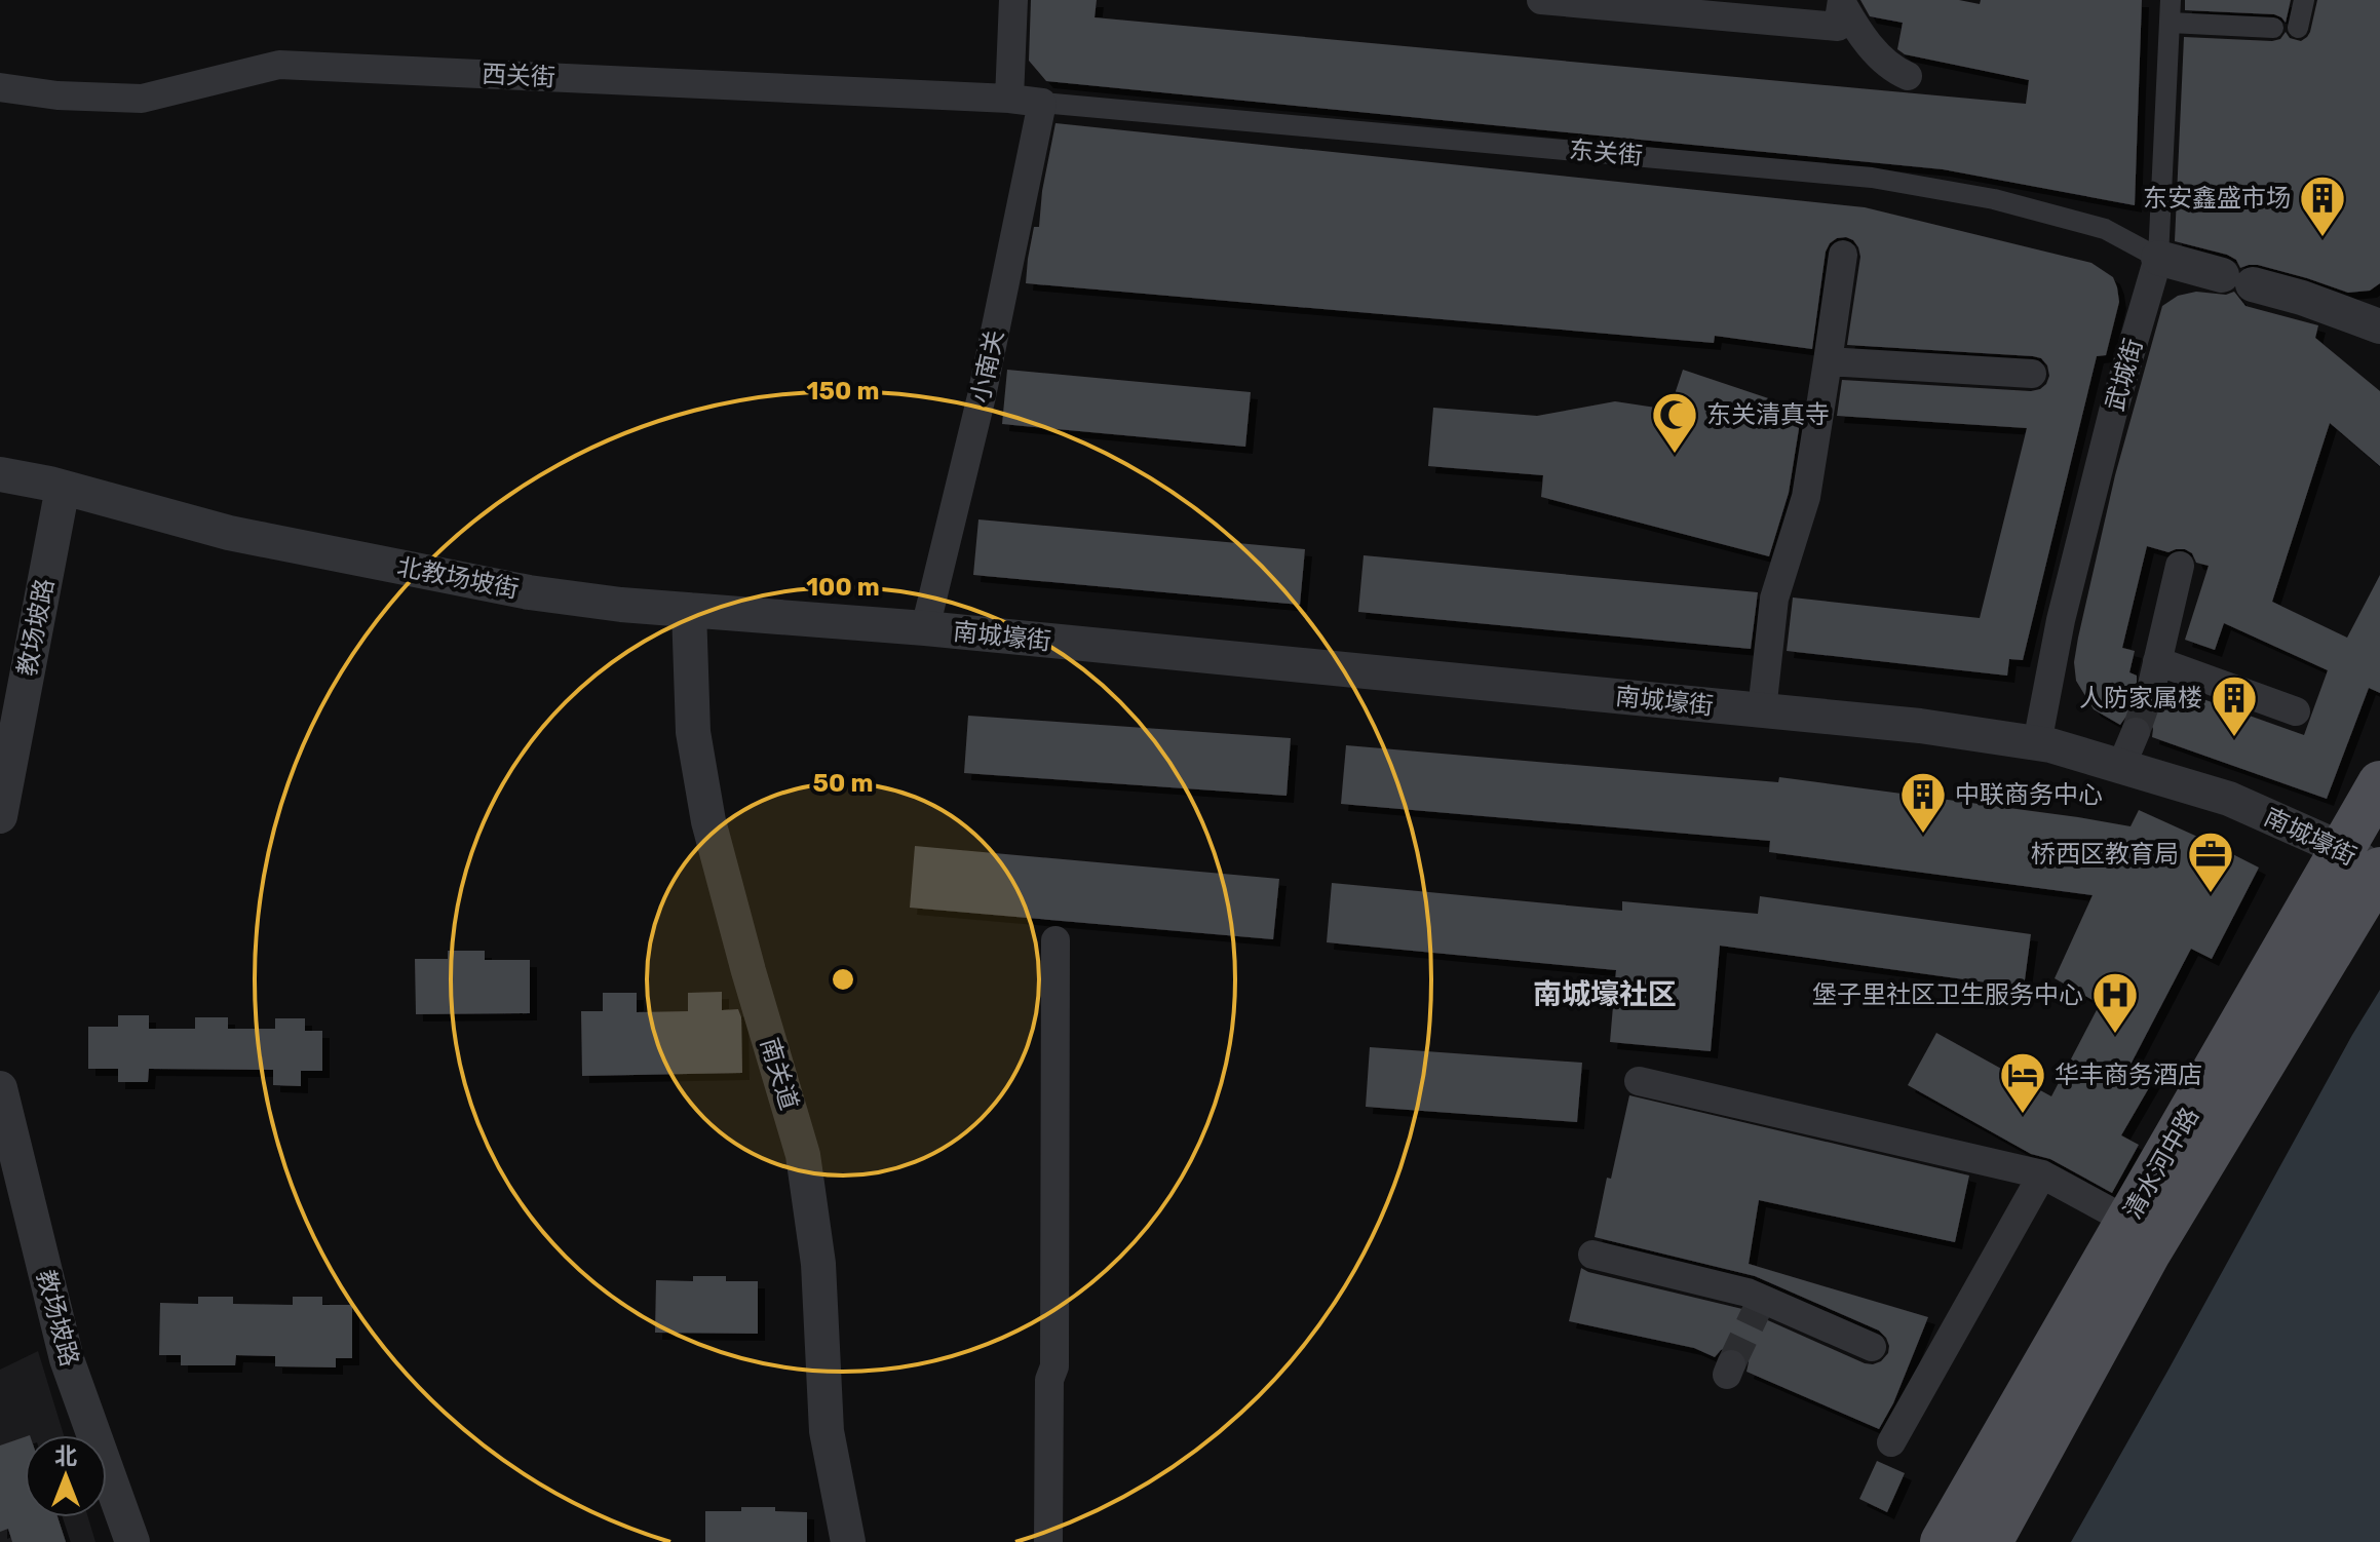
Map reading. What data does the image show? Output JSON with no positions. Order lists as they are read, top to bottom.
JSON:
{
  "streets": {
    "main road": ["清水河中路"],
    "street": [
      "西关街",
      "东关街",
      "小南关",
      "武城街",
      "北教场坡街",
      "教场坡路",
      "南城壕街",
      "南关道"
    ]
  },
  "crossings": [
    ["西关街", "东关街"],
    ["西关街", "小南关"],
    ["东关街", "小南关"],
    ["东关街", "武城街"],
    ["小南关", "北教场坡街"],
    ["小南关", "南城壕街"],
    ["武城街", "南城壕街"],
    ["北教场坡街", "教场坡路"],
    ["北教场坡街", "南城壕街"],
    ["北教场坡街", "南关道"],
    ["南城壕街", "清水河中路"]
  ],
  "districts": ["南城壕社区"],
  "places": {
    "building": ["东安鑫盛市场", "人防家属楼", "中联商务中心"],
    "mosque": ["东关清真寺"],
    "office": ["桥西区教育局"],
    "hospital": ["堡子里社区卫生服务中心"],
    "hotel": ["华丰商务酒店"]
  },
  "north": "top",
  "rings": ["150 m", "100 m", "50 m"]
}
